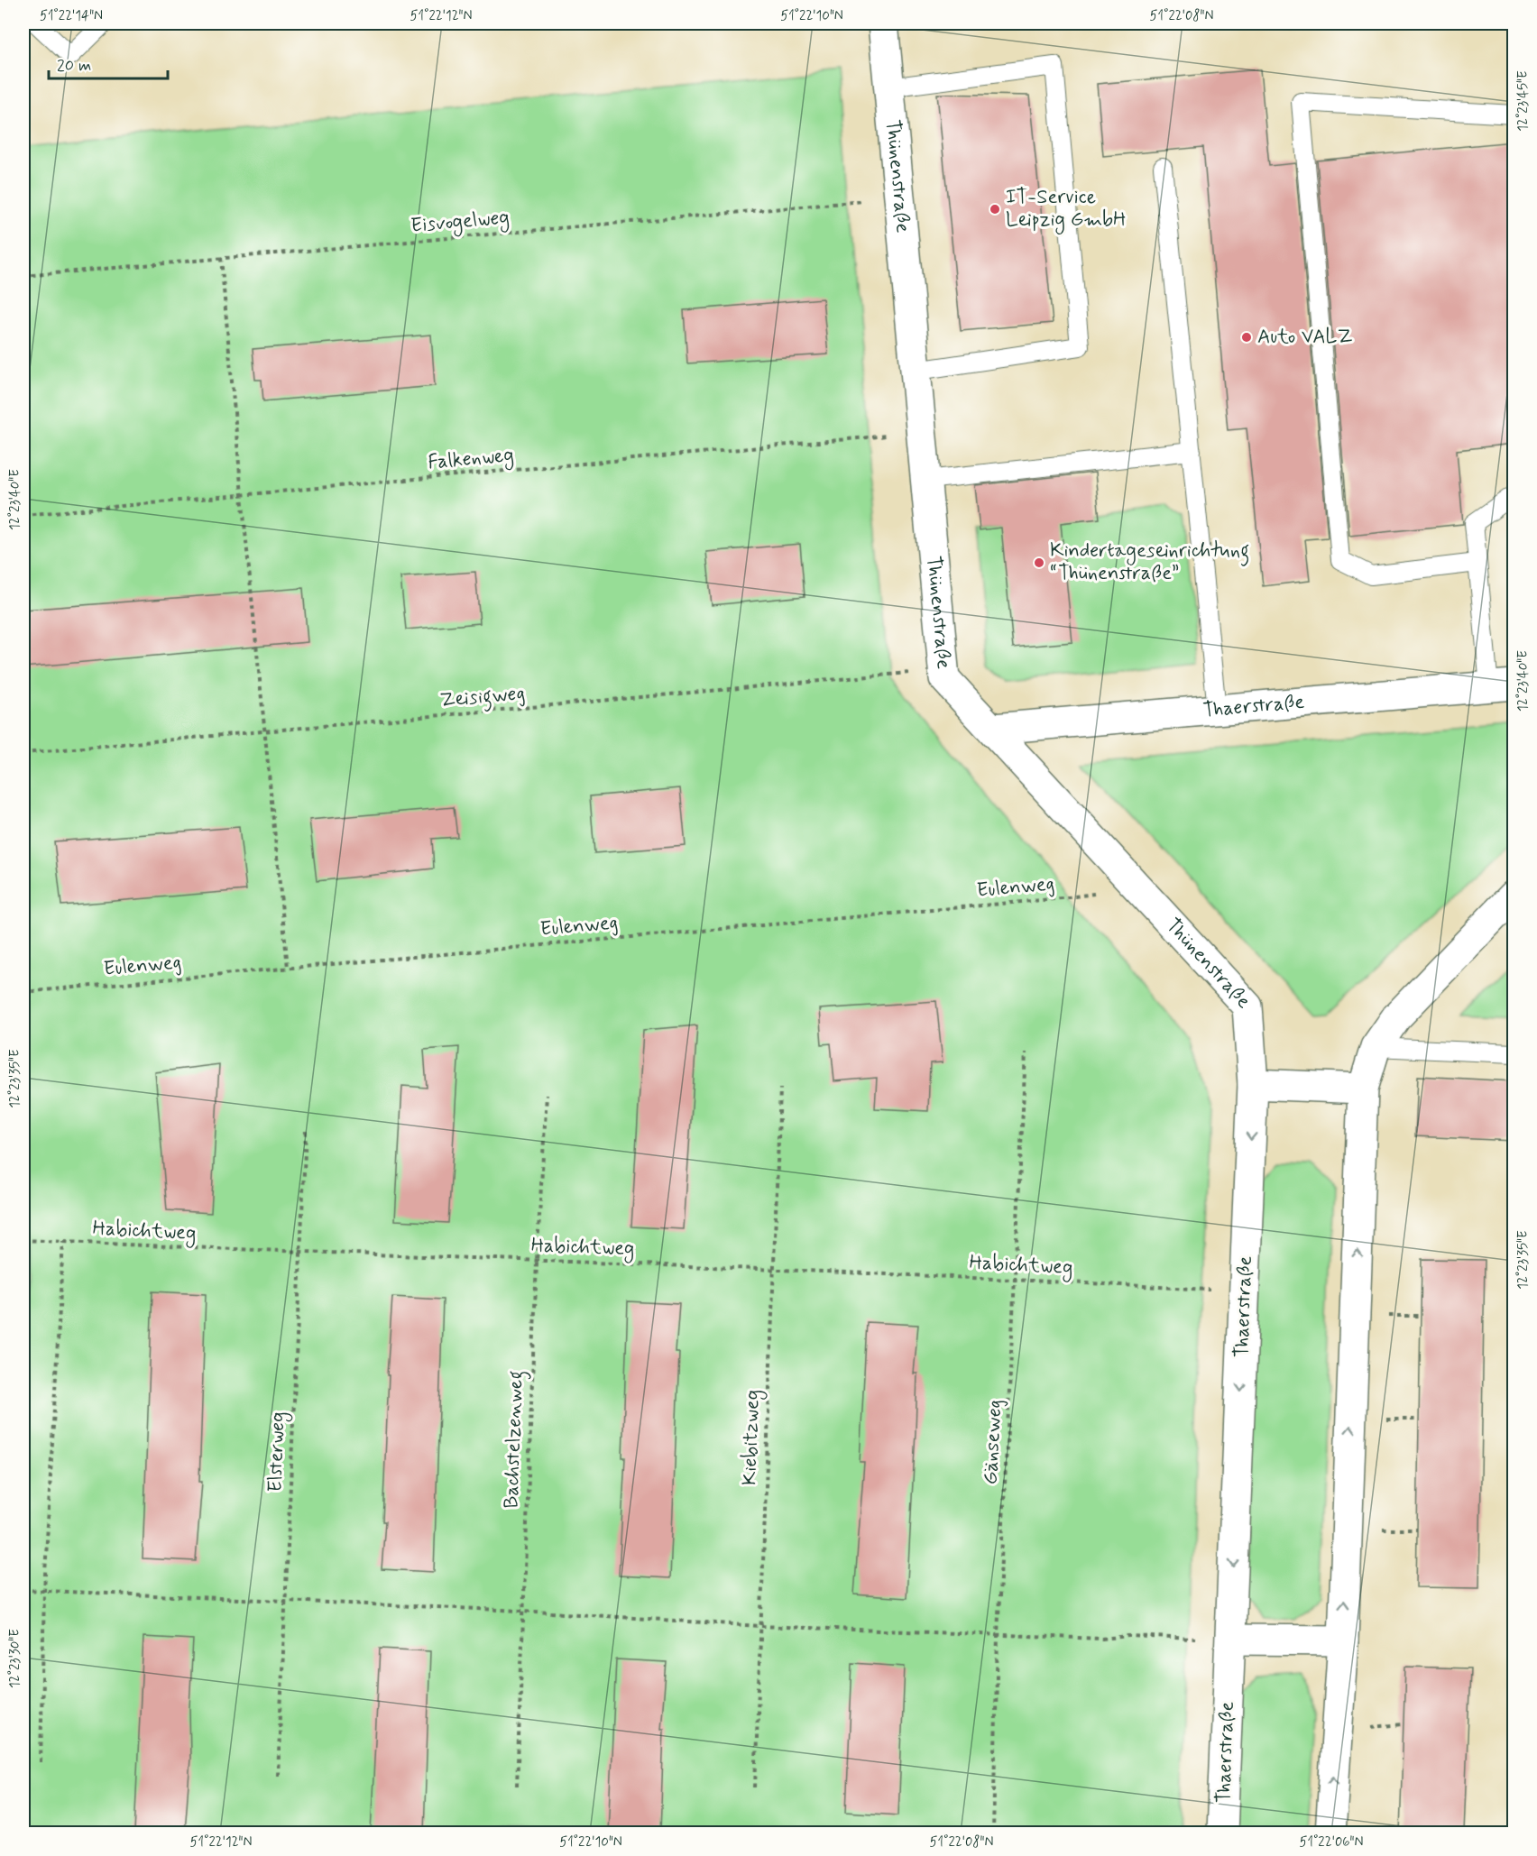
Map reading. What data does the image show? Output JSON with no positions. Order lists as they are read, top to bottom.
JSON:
{
  "streets": {
    "street": ["Thünenstraße", "Thaerstraße"],
    "path": [
      "Eisvogelweg",
      "Falkenweg",
      "Zeisigweg",
      "Eulenweg",
      "Habichtweg",
      "Kiebitzweg",
      "Bachstelzenweg",
      "Gänseweg",
      "Elsterweg"
    ]
  },
  "crossings": [
    ["Thünenstraße", "Eisvogelweg"],
    ["Thünenstraße", "Falkenweg"],
    ["Thünenstraße", "Zeisigweg"],
    ["Thünenstraße", "Thaerstraße"],
    ["Thünenstraße", "Eulenweg"],
    ["Thaerstraße", "Habichtweg"],
    ["Habichtweg", "Kiebitzweg"],
    ["Habichtweg", "Bachstelzenweg"],
    ["Habichtweg", "Gänseweg"],
    ["Habichtweg", "Elsterweg"]
  ],
  "places": ["IT-Service Leipzig GmbH", "Auto VALZ", "Kindertageseinrichtung “Thünenstraße”"],
  "scale_bar": "20 m",
  "coordinates": [
    "51°22'14\"N",
    "51°22'12\"N",
    "51°22'10\"N",
    "51°22'08\"N",
    "12°23'45\"E",
    "12°23'40\"E",
    "12°23'35\"E",
    "12°23'30\"E",
    "51°22'06\"N"
  ]
}
